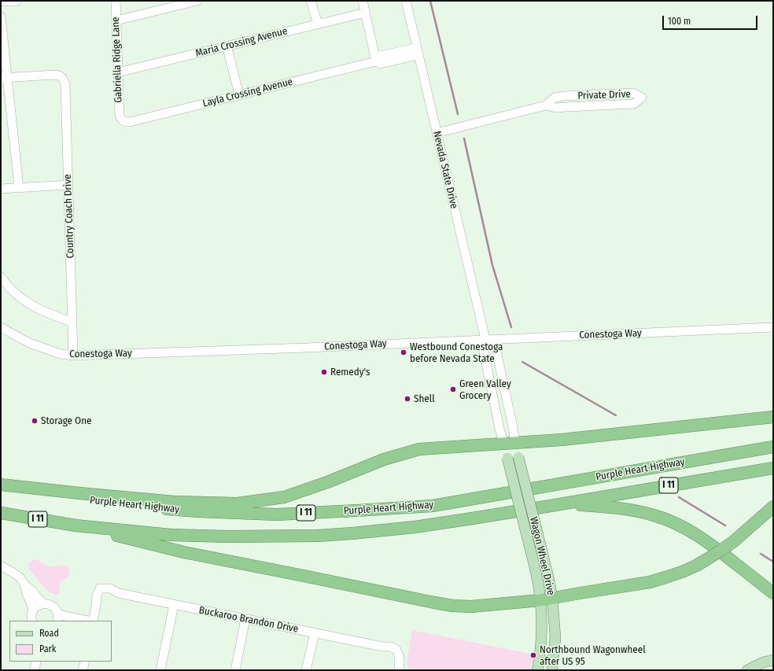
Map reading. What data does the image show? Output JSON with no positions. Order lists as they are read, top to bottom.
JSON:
{
  "streets": {
    "highway": ["Purple Heart Highway", "I 11"],
    "main road": ["Wagon Wheel Drive"],
    "street": [
      "Maria Crossing Avenue",
      "Gabriella Ridge Lane",
      "Layla Crossing Avenue",
      "Private Drive",
      "Nevada State Drive",
      "Country Coach Drive",
      "Conestoga Way",
      "Buckaroo Brandon Drive"
    ]
  },
  "crossings": [
    ["Maria Crossing Avenue", "Gabriella Ridge Lane"],
    ["Gabriella Ridge Lane", "Layla Crossing Avenue"],
    ["Layla Crossing Avenue", "Nevada State Drive"],
    ["Private Drive", "Nevada State Drive"],
    ["Nevada State Drive", "Conestoga Way"],
    ["Nevada State Drive", "Wagon Wheel Drive"],
    ["Country Coach Drive", "Conestoga Way"]
  ],
  "places": [
    "Westbound Conestoga before Nevada State",
    "Remedy's",
    "Green Valley Grocery",
    "Shell",
    "Storage One",
    "Northbound Wagonwheel after US 95"
  ],
  "legend": ["Road", "Park"],
  "scale_bar": "100 m"
}
